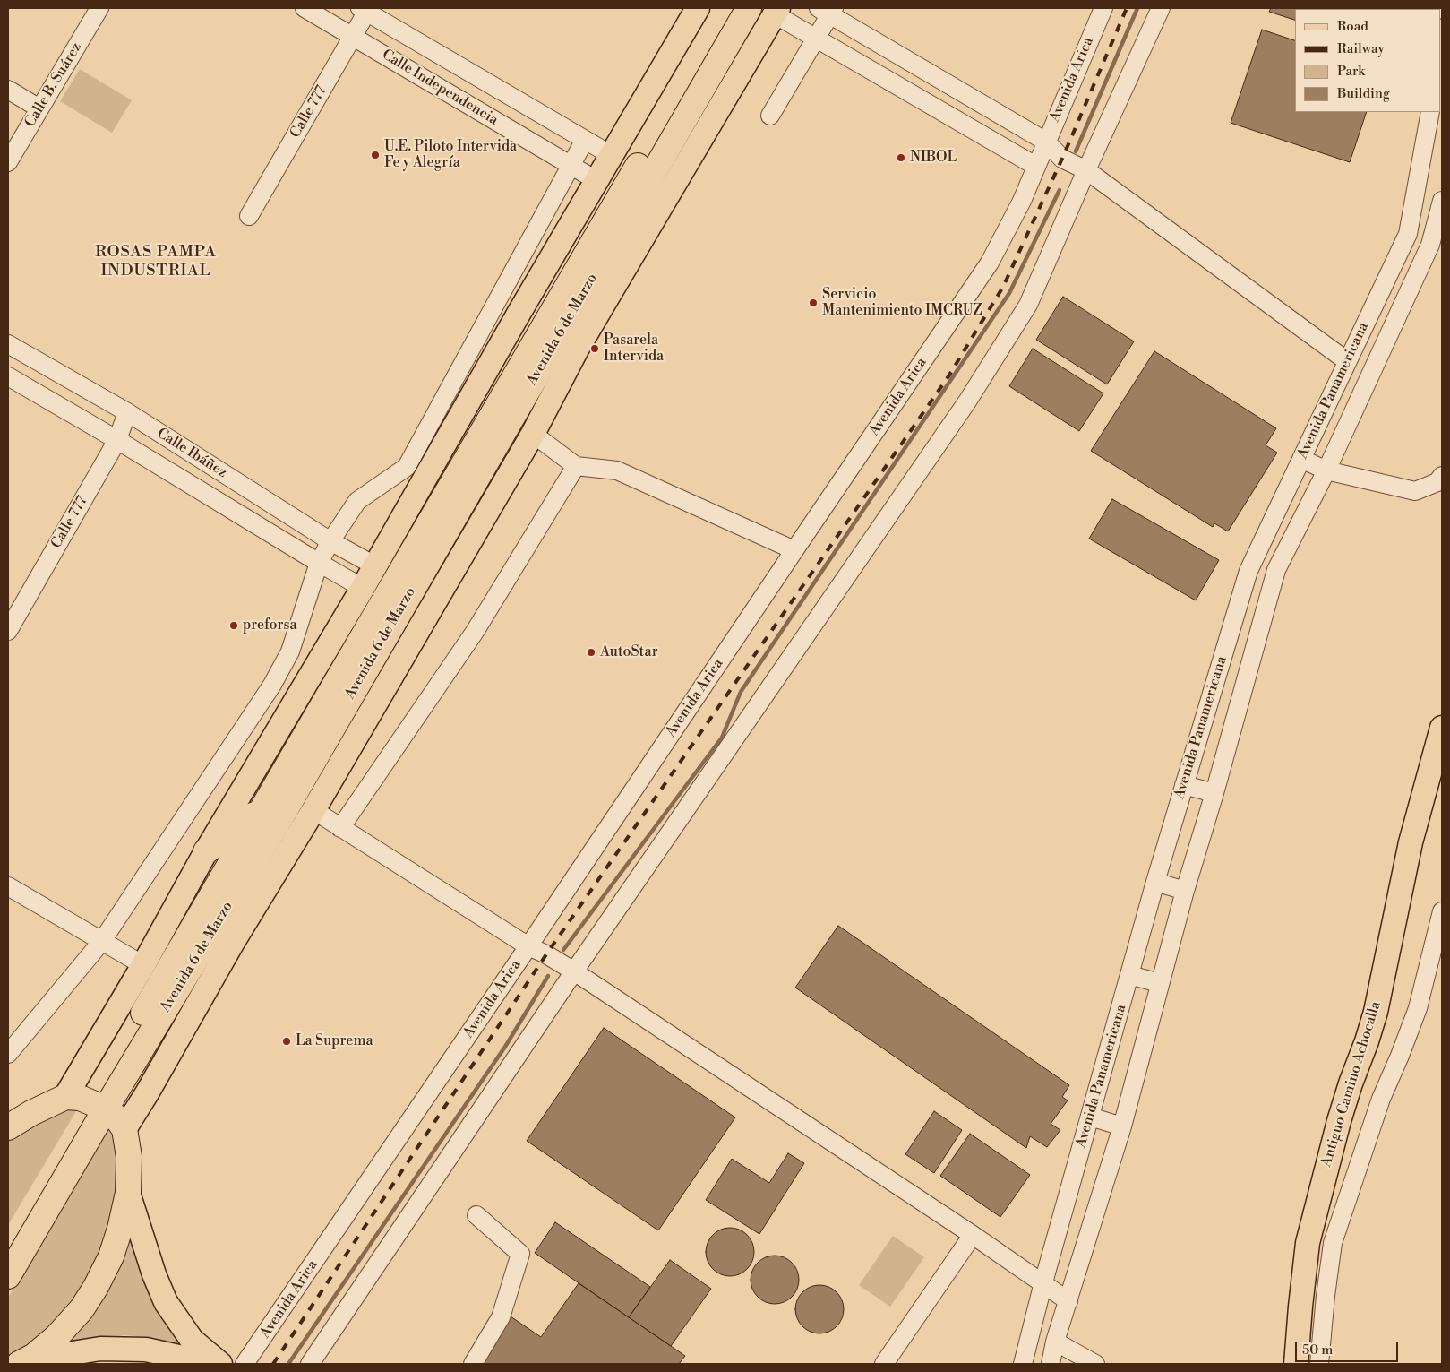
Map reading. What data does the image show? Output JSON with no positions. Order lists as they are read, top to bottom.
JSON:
{
  "streets": {
    "highway": ["Avenida 6 de Marzo"],
    "main road": ["Antiguo Camino Achocalla"],
    "street": [
      "Avenida Arica",
      "Calle B. Suárez",
      "Calle Independencia",
      "Calle 777",
      "Avenida Panamericana",
      "Calle Ibáñez"
    ]
  },
  "crossings": [
    ["Calle Independencia", "Calle 777"],
    ["Calle 777", "Calle Ibáñez"]
  ],
  "districts": ["ROSAS PAMPA INDUSTRIAL"],
  "places": [
    "U.E. Piloto Intervida Fe y Alegría",
    "NIBOL",
    "Servicio Mantenimiento IMCRUZ",
    "Pasarela Intervida",
    "preforsa",
    "AutoStar",
    "La Suprema"
  ],
  "legend": [
    "Road",
    "Railway",
    "Park",
    "Building"
  ],
  "scale_bar": "50 m"
}
